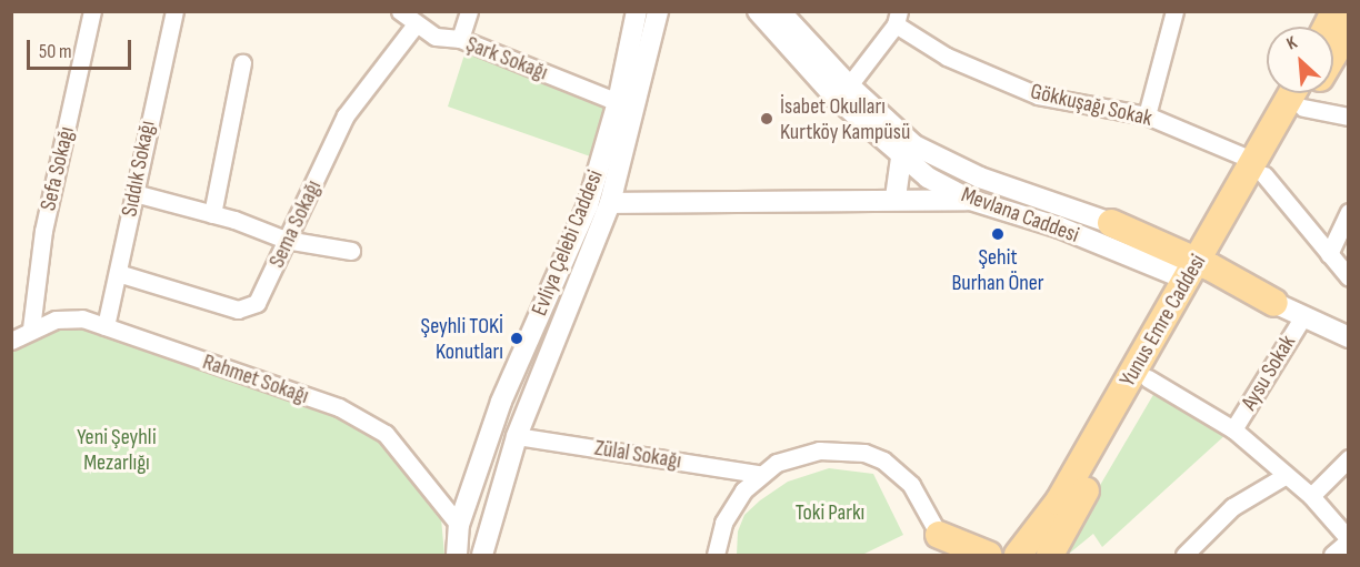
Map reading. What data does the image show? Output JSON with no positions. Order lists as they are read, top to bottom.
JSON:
{
  "streets": {
    "main road": ["Yunus Emre Caddesi"],
    "street": [
      "Şark Sokağı",
      "Gökkuşağı Sokak",
      "Sefa Sokağı",
      "Sıddık Sokağı",
      "Mevlana Caddesi",
      "Sema Sokağı",
      "Evliya Çelebi Caddesi",
      "Aysu Sokak",
      "Rahmet Sokağı",
      "Zülal Sokağı"
    ]
  },
  "crossings": [
    ["Şark Sokağı", "Sema Sokağı"],
    ["Şark Sokağı", "Evliya Çelebi Caddesi"],
    ["Gökkuşağı Sokak", "Yunus Emre Caddesi"],
    ["Sefa Sokağı", "Rahmet Sokağı"],
    ["Sıddık Sokağı", "Sema Sokağı"],
    ["Sıddık Sokağı", "Rahmet Sokağı"],
    ["Mevlana Caddesi", "Evliya Çelebi Caddesi"],
    ["Mevlana Caddesi", "Yunus Emre Caddesi"],
    ["Evliya Çelebi Caddesi", "Rahmet Sokağı"],
    ["Evliya Çelebi Caddesi", "Zülal Sokağı"]
  ],
  "parks": ["Yeni Şeyhli Mezarlığı", "Toki Parkı"],
  "places": ["İsabet Okulları Kurtköy Kampüsü", "Şehit Burhan Öner", "Şeyhli TOKİ Konutları"],
  "scale_bar": "50 m",
  "north": "top left"
}
